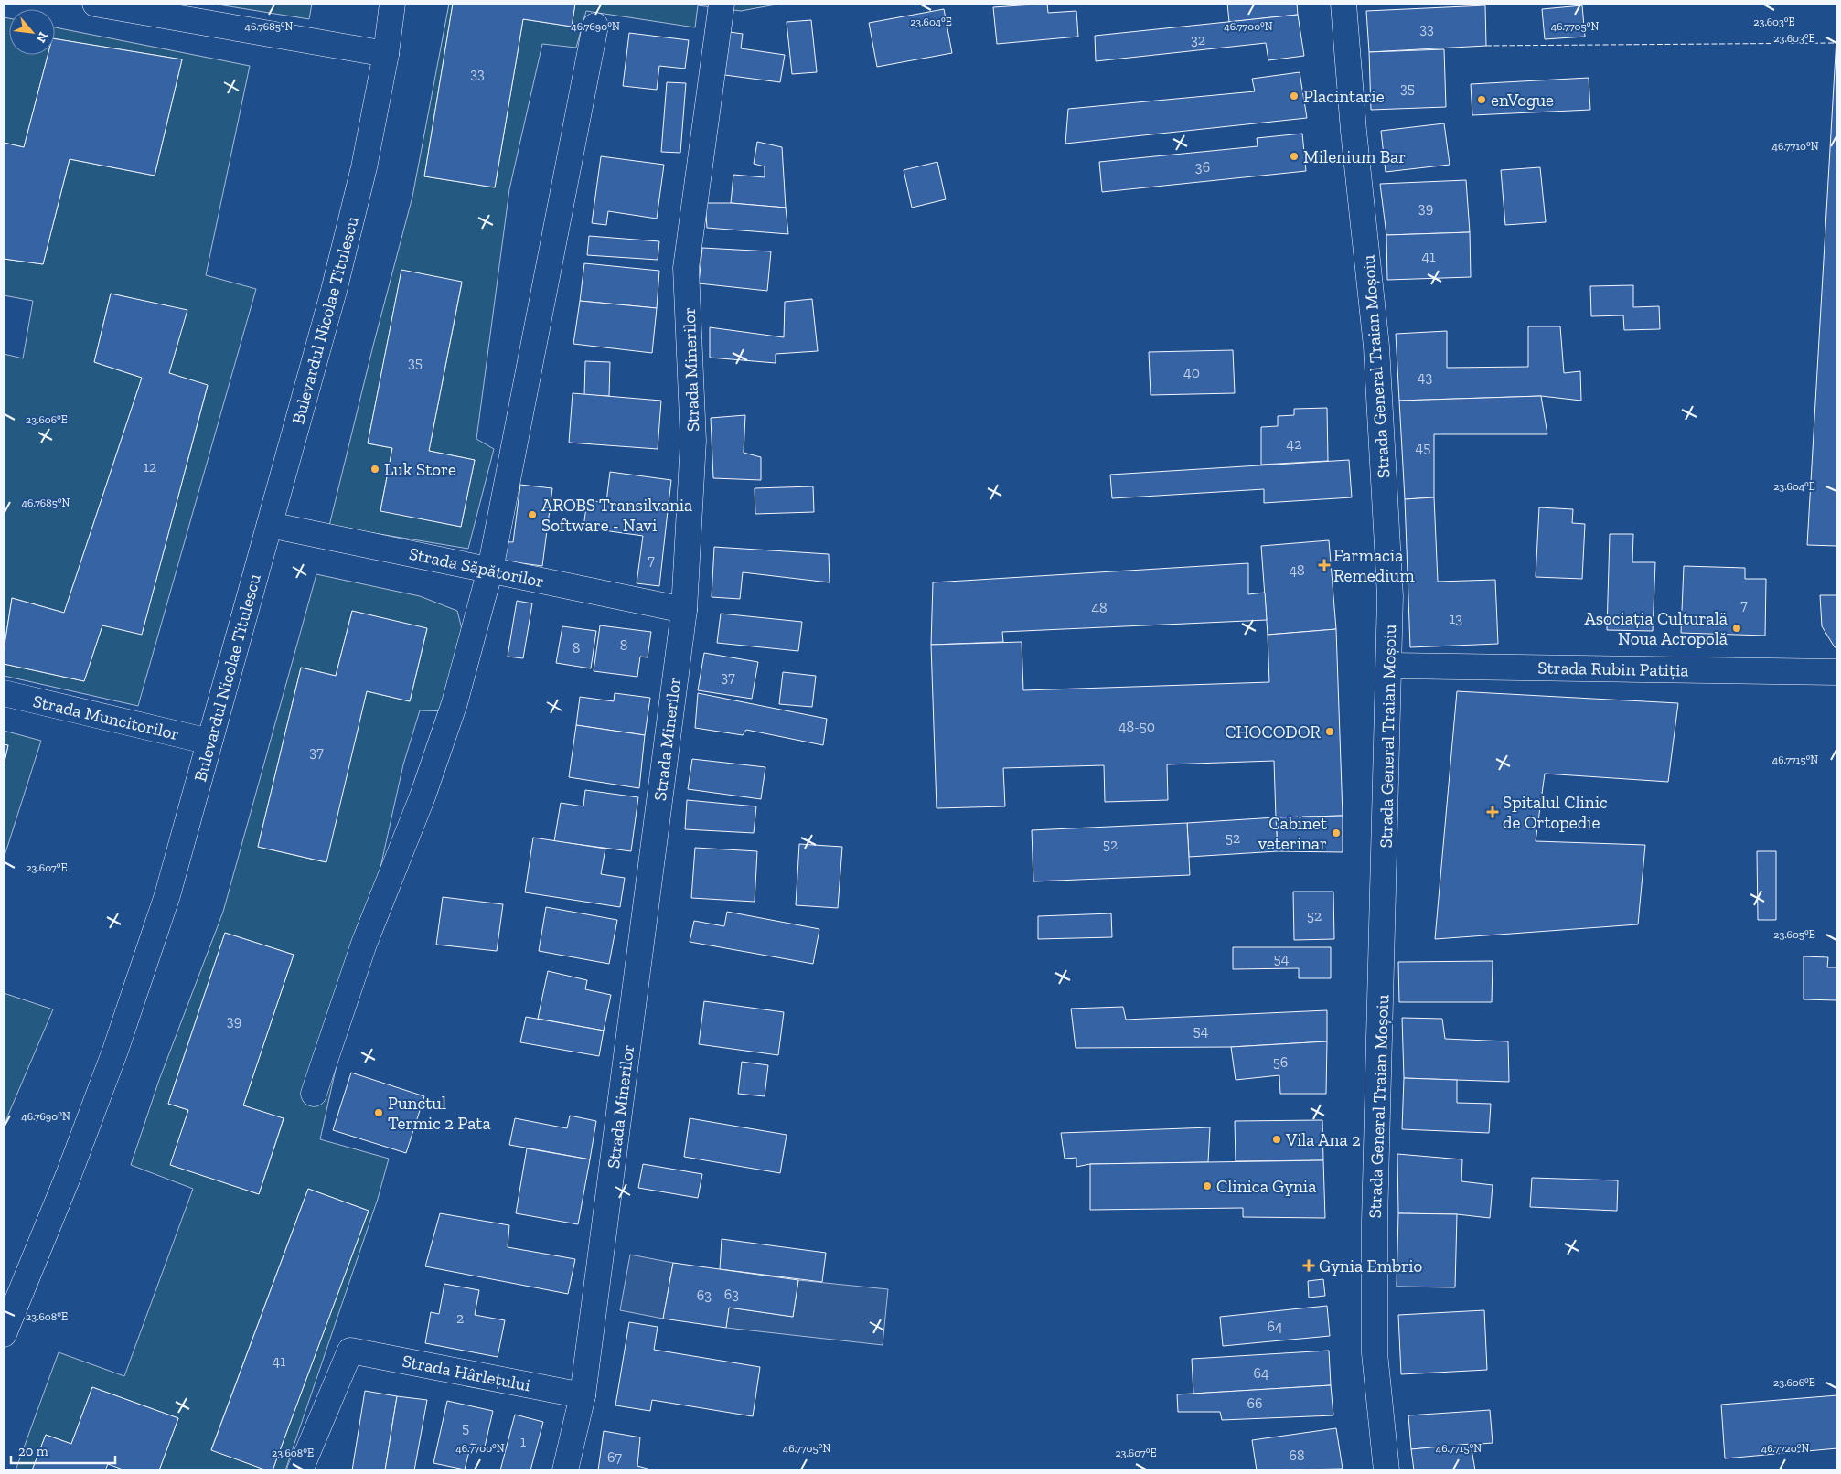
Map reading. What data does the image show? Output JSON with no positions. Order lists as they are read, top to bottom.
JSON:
{
  "streets": {
    "street": [
      "Bulevardul Nicolae Titulescu",
      "Strada General Traian Moșoiu",
      "Strada Minerilor",
      "Strada Săpătorilor",
      "Strada Rubin Patiția",
      "Strada Muncitorilor",
      "Strada Hârlețului"
    ]
  },
  "crossings": [
    ["Bulevardul Nicolae Titulescu", "Strada Săpătorilor"],
    ["Bulevardul Nicolae Titulescu", "Strada Muncitorilor"],
    ["Strada General Traian Moșoiu", "Strada Rubin Patiția"],
    ["Strada Minerilor", "Strada Săpătorilor"],
    ["Strada Minerilor", "Strada Hârlețului"]
  ],
  "places": {
    "other": [
      "Placintarie",
      "enVogue",
      "Milenium Bar",
      "Luk Store",
      "AROBS Transilvania Software - Navi",
      "Asociația Culturală Noua Acropolă",
      "CHOCODOR",
      "Cabinet veterinar",
      "Punctul Termic 2 Pata",
      "Vila Ana 2",
      "Clinica Gynia"
    ],
    "health": ["Farmacia Remedium", "Spitalul Clinic de Ortopedie", "Gynia Embrio"]
  },
  "house_numbers": [
    "33",
    "32",
    "33",
    "35",
    "36",
    "39",
    "41",
    "35",
    "40",
    "43",
    "42",
    "45",
    "12",
    "7",
    "48",
    "7",
    "48",
    "13",
    "8",
    "8",
    "37",
    "48-50",
    "37",
    "52",
    "52",
    "52",
    "54",
    "39",
    "54",
    "56",
    "63",
    "63",
    "2",
    "64",
    "41",
    "64",
    "66",
    "5",
    "1",
    "68",
    "67"
  ],
  "scale_bar": "20 m",
  "north": "bottom right",
  "coordinates": [
    "23.603°E",
    "23.604°E",
    "46.7685°N",
    "46.7690°N",
    "46.7700°N",
    "46.7705°N",
    "46.7710°N",
    "23.606°E",
    "46.7715°N",
    "23.607°E",
    "23.605°E",
    "23.608°E",
    "46.7720°N"
  ]
}
